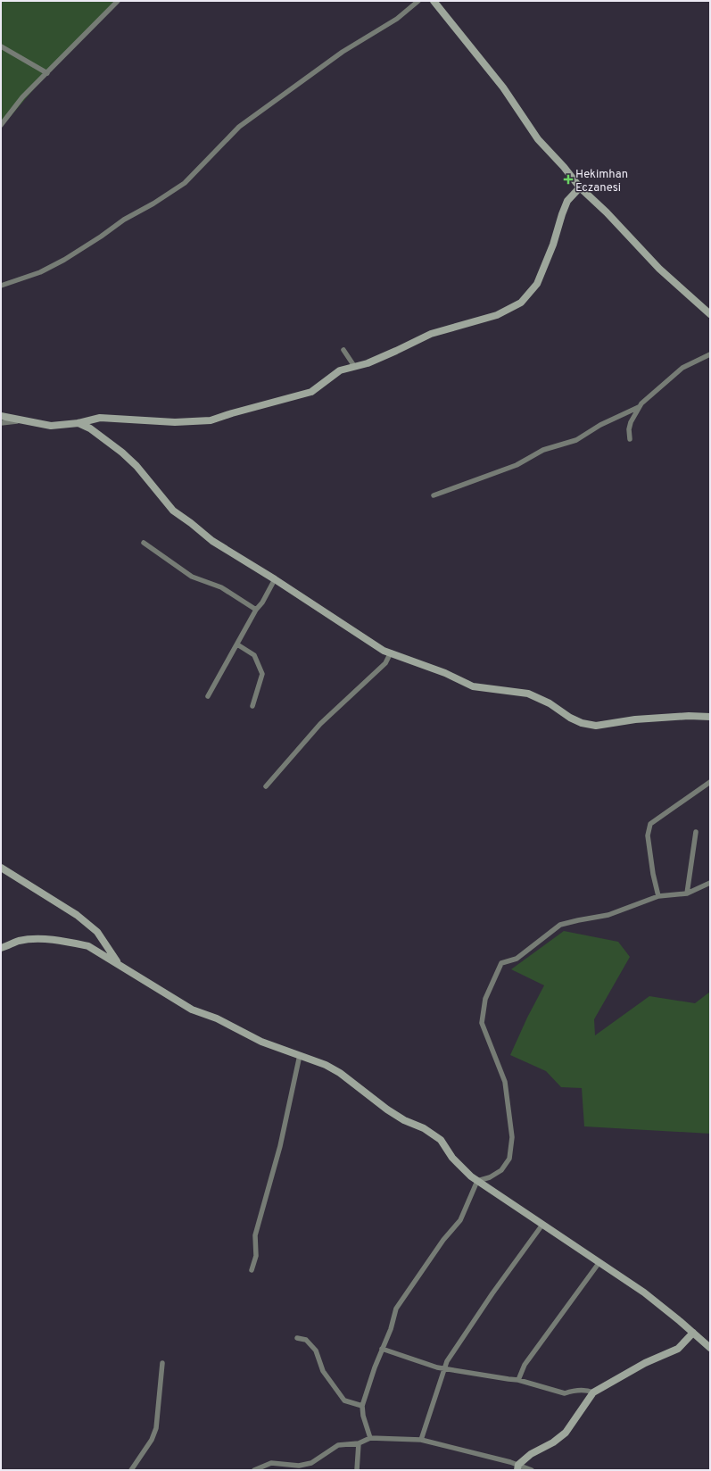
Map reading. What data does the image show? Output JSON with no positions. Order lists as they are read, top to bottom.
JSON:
{
  "places": {
    "health": ["Hekimhan Eczanesi"]
  }
}
